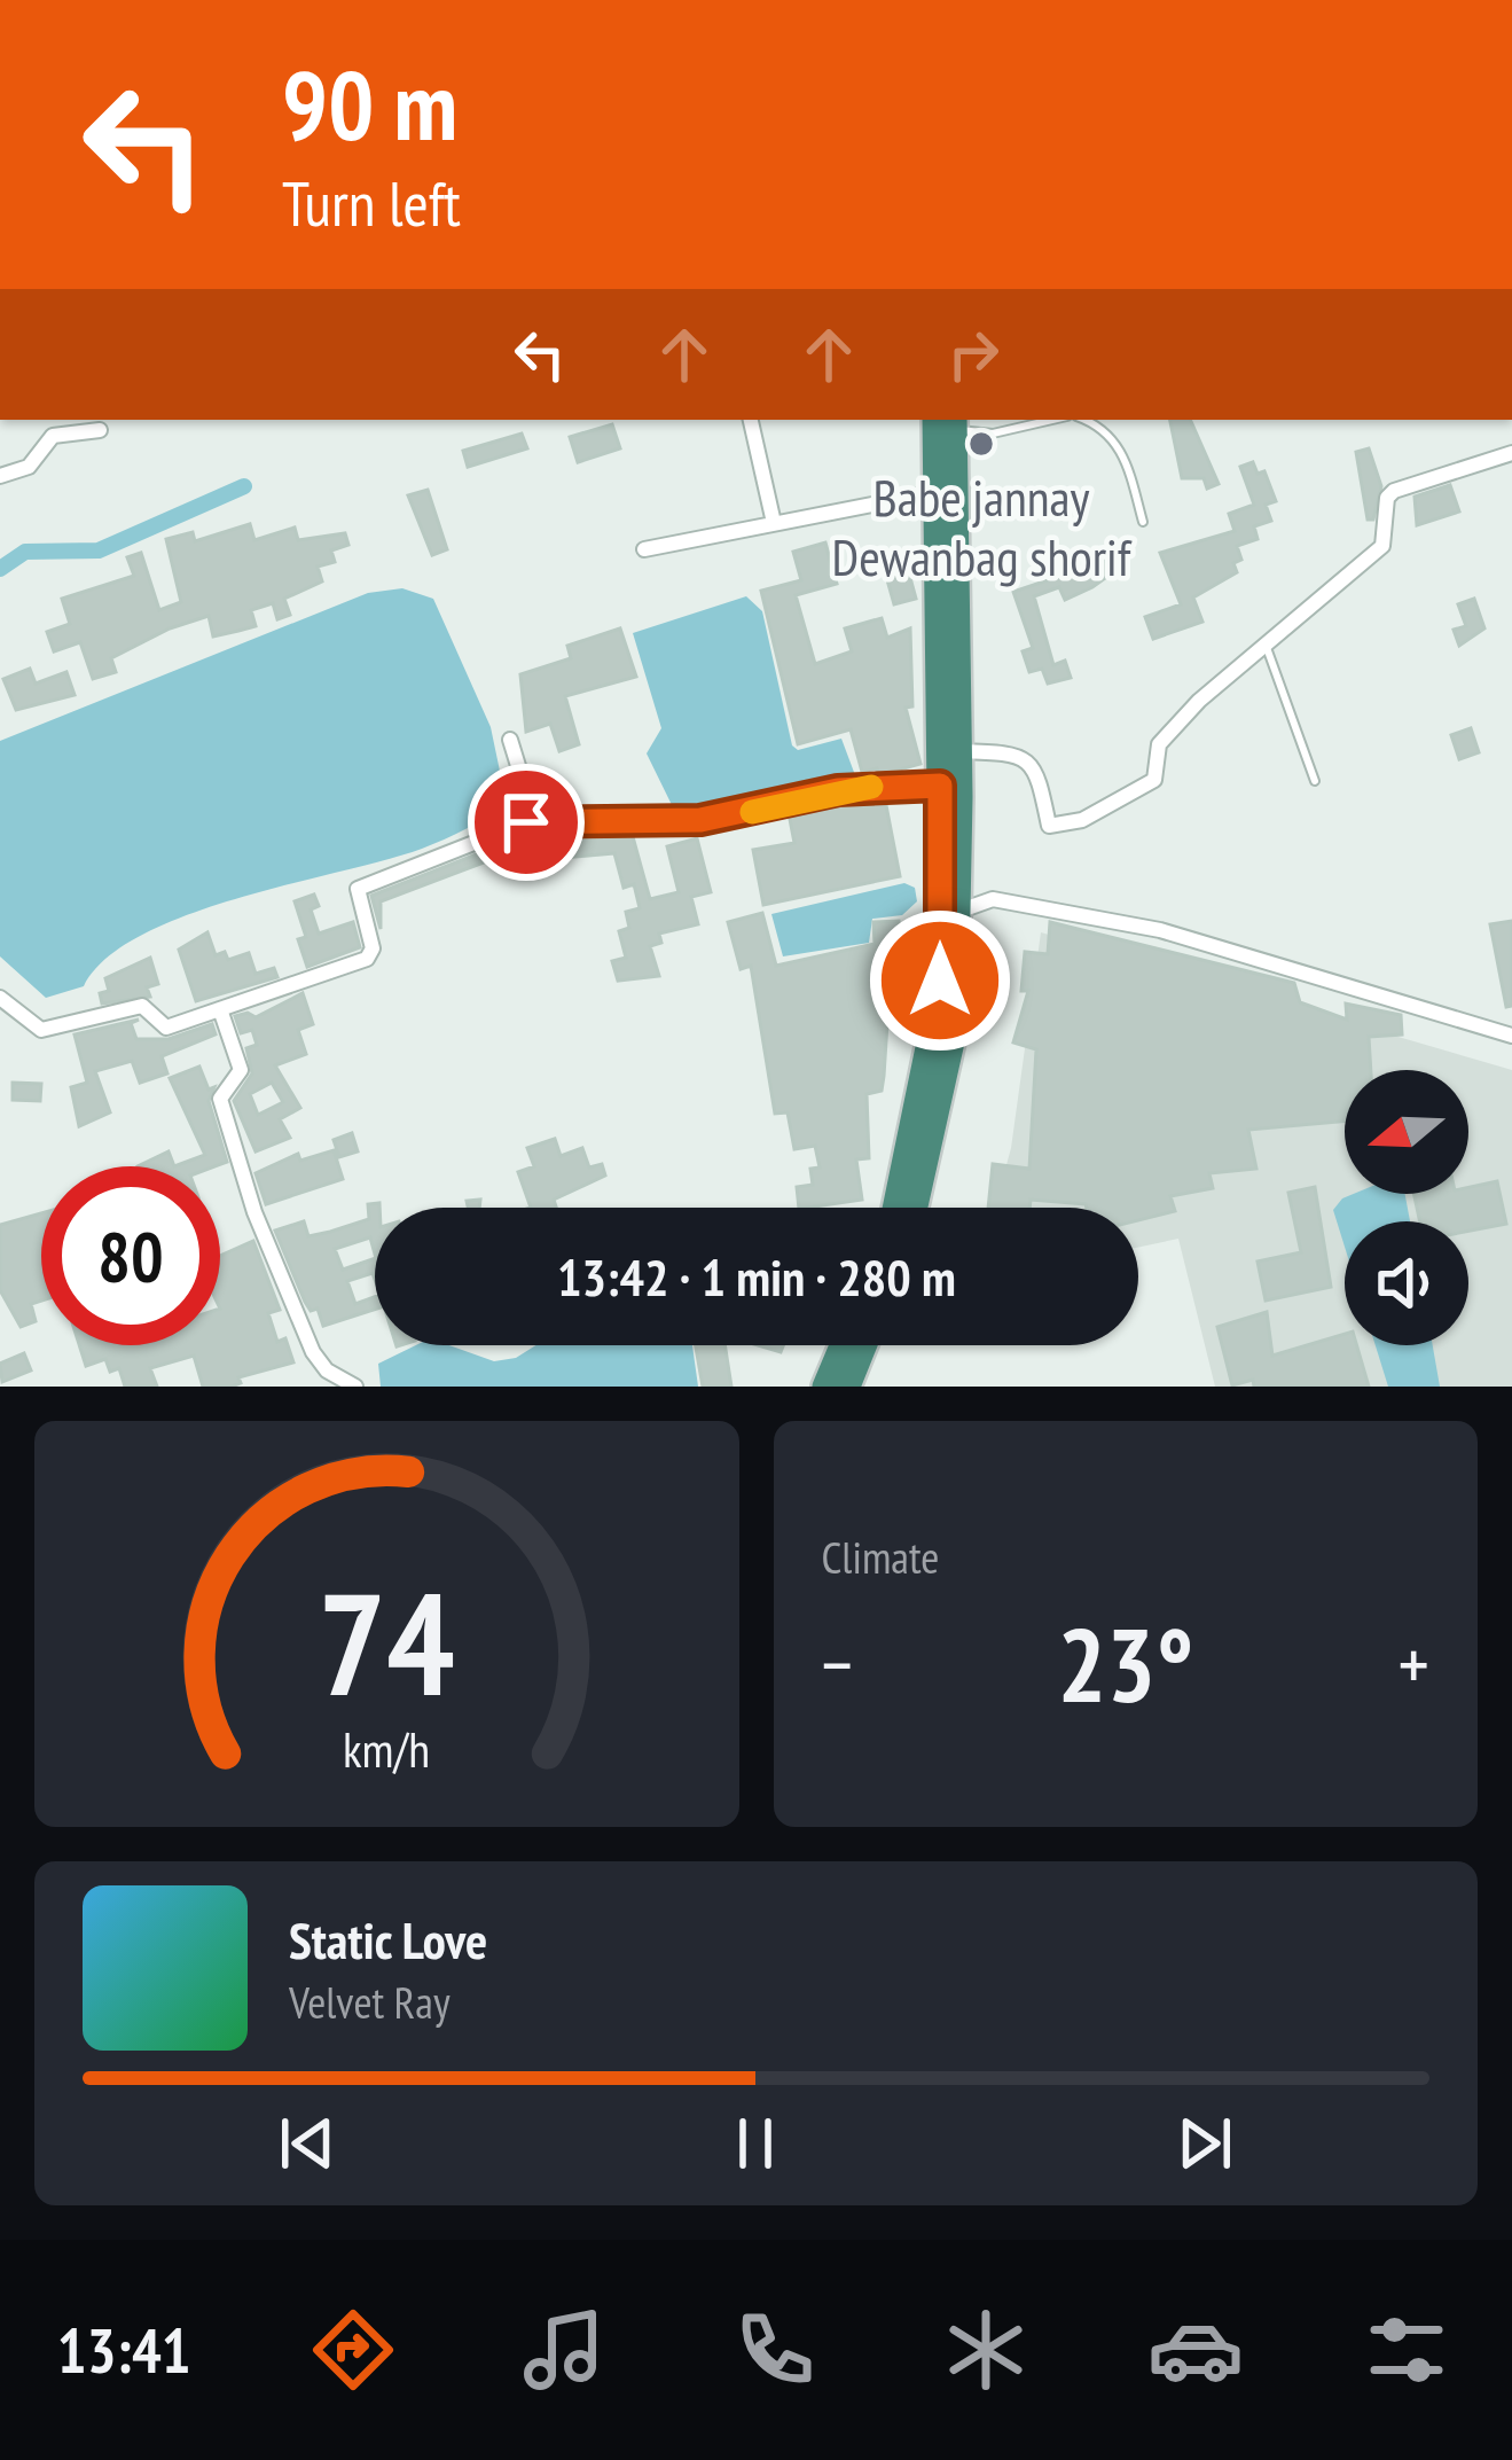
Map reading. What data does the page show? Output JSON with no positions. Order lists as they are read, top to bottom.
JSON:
{
  "places": ["Babe jannay Dewanbag shorif"],
  "north": "left",
  "page": {
    "turn": ["90 m", "Turn left"],
    "limit": "80",
    "trip": "13:42 · 1 min · 280 m",
    "tile": "Climate",
    "heat": ["−", "23°", "+"],
    "song": ["Static Love", "Velvet Ray"],
    "tabs": "13:41",
    "gauge": ["74", "km/h"]
  }
}
